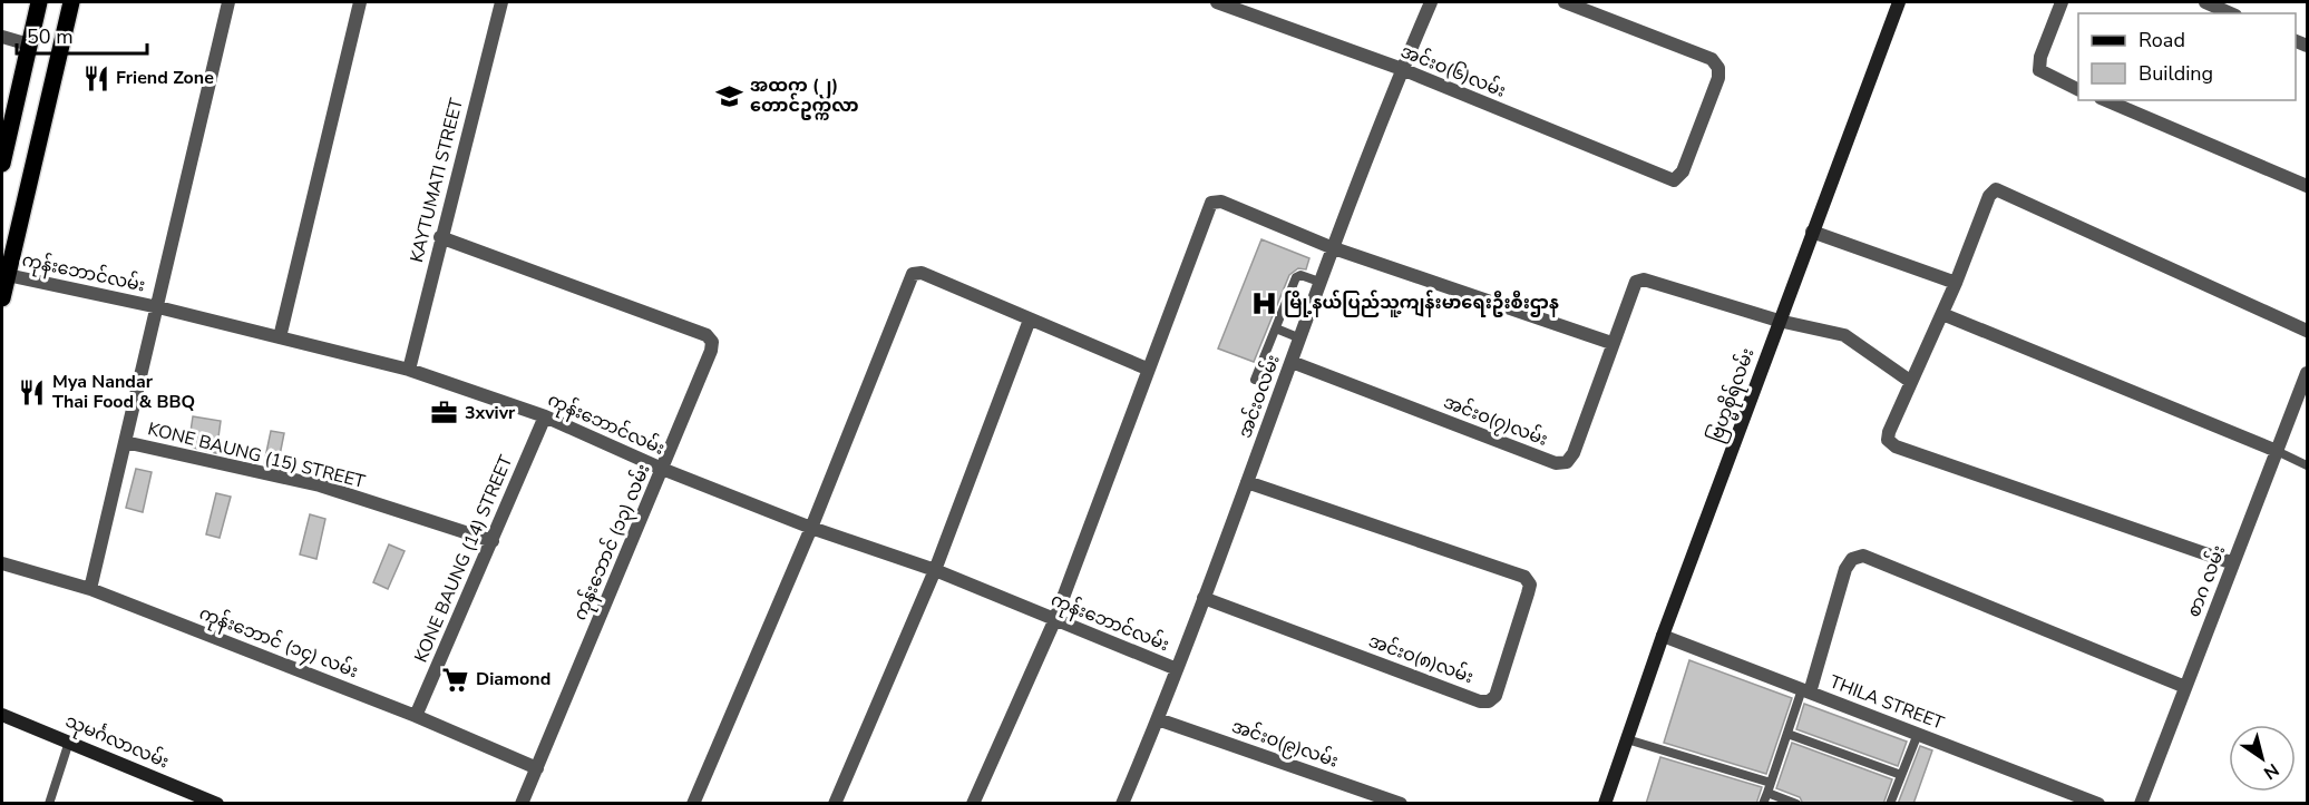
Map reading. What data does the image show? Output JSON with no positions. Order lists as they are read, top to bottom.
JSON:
{
  "streets": {
    "main road": ["ဗြဟ္မစိုရ်လမ်း", "သုမင်္ဂလာလမ်း"],
    "street": [
      "အင်းဝ(၆)လမ်း",
      "KAYTUMATI STREET",
      "ကုန်းဘောင်လမ်း",
      "အင်းဝလမ်း",
      "အင်းဝ(၇)လမ်း",
      "KONE BAUNG (15) STREET",
      "ကုန်းဘောင် (၁၃) လမ်း",
      "KONE BAUNG (14) STREET",
      "စာဂ လမ်း",
      "ကုန်းဘောင် (၁၄) လမ်း",
      "အင်းဝ(၈)လမ်း",
      "THILA STREET",
      "အင်းဝ(၉)လမ်း"
    ]
  },
  "crossings": [
    ["အင်းဝ(၆)လမ်း", "အင်းဝလမ်း"],
    ["KAYTUMATI STREET", "ကုန်းဘောင်လမ်း"],
    ["KAYTUMATI STREET", "ကုန်းဘောင် (၁၃) လမ်း"],
    ["ကုန်းဘောင်လမ်း", "အင်းဝလမ်း"],
    ["ကုန်းဘောင်လမ်း", "ကုန်းဘောင် (၁၃) လမ်း"],
    ["ကုန်းဘောင်လမ်း", "KONE BAUNG (14) STREET"],
    ["ဗြဟ္မစိုရ်လမ်း", "အင်းဝ(၇)လမ်း"],
    ["ဗြဟ္မစိုရ်လမ်း", "THILA STREET"],
    ["အင်းဝလမ်း", "အင်းဝ(၇)လမ်း"],
    ["အင်းဝလမ်း", "အင်းဝ(၈)လမ်း"],
    ["အင်းဝလမ်း", "အင်းဝ(၉)လမ်း"],
    ["KONE BAUNG (15) STREET", "KONE BAUNG (14) STREET"],
    ["ကုန်းဘောင် (၁၃) လမ်း", "ကုန်းဘောင် (၁၄) လမ်း"],
    ["KONE BAUNG (14) STREET", "ကုန်းဘောင် (၁၄) လမ်း"]
  ],
  "places": {
    "restaurant": ["Friend Zone", "Mya Nandar Thai Food & BBQ"],
    "school or university": ["အထက (၂) တောင်ဥက္ကလာ"],
    "hospital": ["မြို့နယ်ပြည်သူ့ကျန်းမာရေးဦးစီးဌာန"],
    "office": ["3xvivr"],
    "supermarket": ["Diamond"]
  },
  "legend": ["Road", "Building"],
  "scale_bar": "50 m",
  "north": "bottom right"
}
